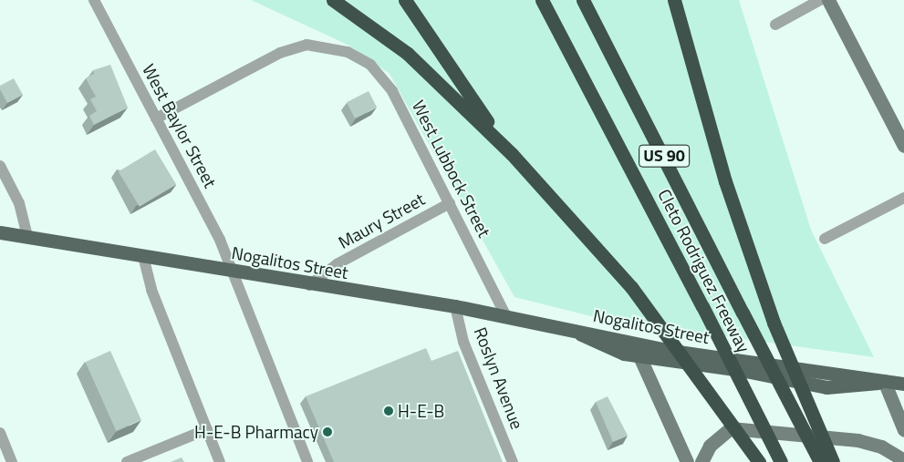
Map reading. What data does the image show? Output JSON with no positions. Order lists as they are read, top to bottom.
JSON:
{
  "streets": {
    "highway": ["US 90", "Cleto Rodriguez Freeway"],
    "main road": ["Nogalitos Street"],
    "street": [
      "West Baylor Street",
      "West Lubbock Street",
      "Maury Street",
      "Roslyn Avenue"
    ]
  },
  "crossings": [
    ["West Baylor Street", "West Lubbock Street"],
    ["West Baylor Street", "Nogalitos Street"],
    ["West Lubbock Street", "Maury Street"],
    ["West Lubbock Street", "Nogalitos Street"],
    ["Maury Street", "Nogalitos Street"],
    ["Nogalitos Street", "Roslyn Avenue"]
  ],
  "places": ["H-E-B", "H-E-B Pharmacy"]
}
